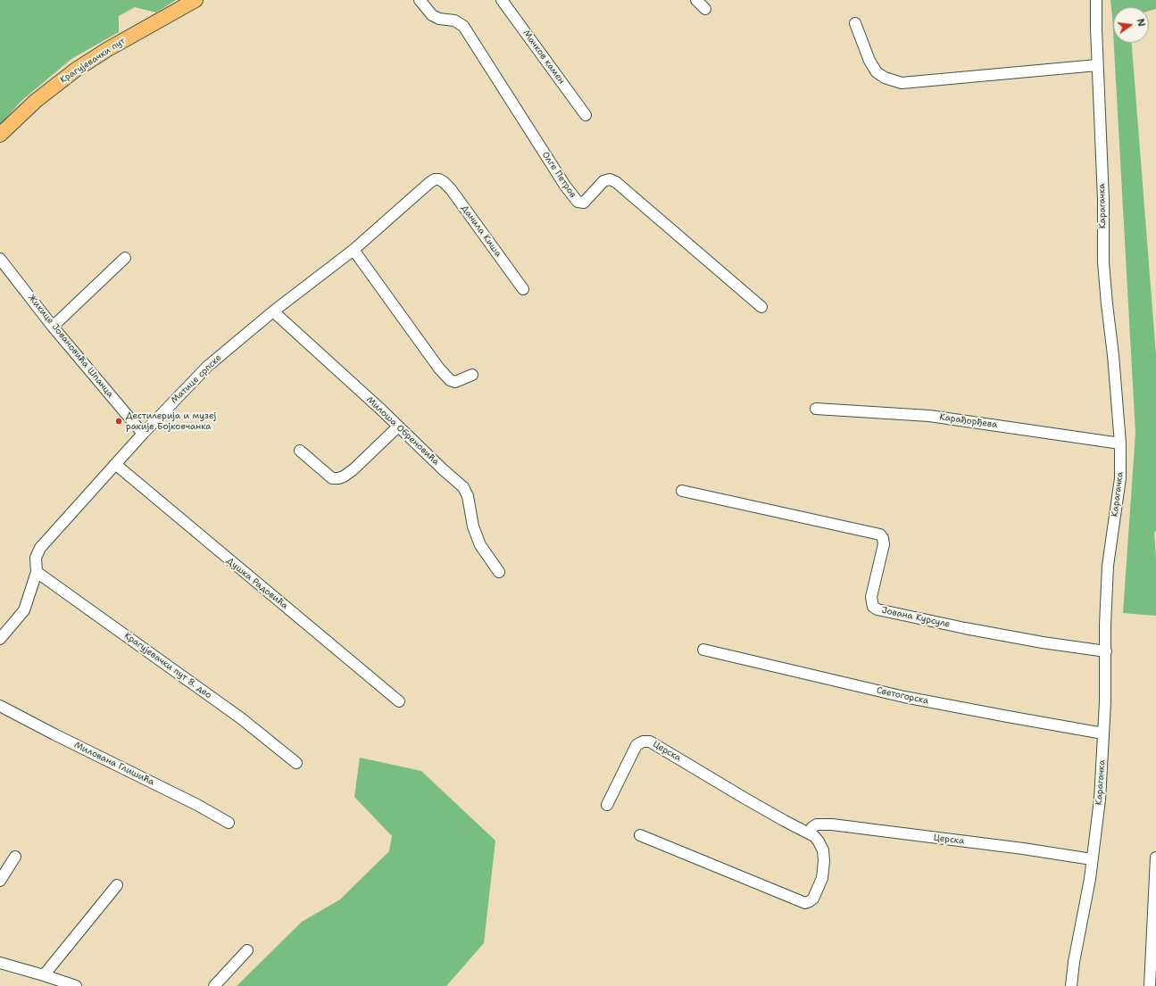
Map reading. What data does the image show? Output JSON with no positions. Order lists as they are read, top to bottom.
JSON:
{
  "streets": {
    "main road": ["Крагујевачки пут"],
    "street": [
      "Мачков камен",
      "Олге Петров",
      "Карагачка",
      "Данила Киша",
      "Жикице Јовановића Шпанца",
      "Матице српске",
      "Карађорђева",
      "Милоша Обреновића",
      "Душка Радовића",
      "Јована Курсуле",
      "Крагујевачки пут 8. део",
      "Светогорска",
      "Церска",
      "Милована Глишића"
    ]
  },
  "crossings": [
    ["Карагачка", "Карађорђева"],
    ["Карагачка", "Јована Курсуле"],
    ["Карагачка", "Светогорска"],
    ["Карагачка", "Церска"],
    ["Данила Киша", "Матице српске"],
    ["Жикице Јовановића Шпанца", "Матице српске"],
    ["Матице српске", "Милоша Обреновића"],
    ["Матице српске", "Душка Радовића"],
    ["Матице српске", "Крагујевачки пут 8. део"]
  ],
  "places": ["Дестилерија и музеј ракије Бојковчанка"],
  "north": "right"
}
